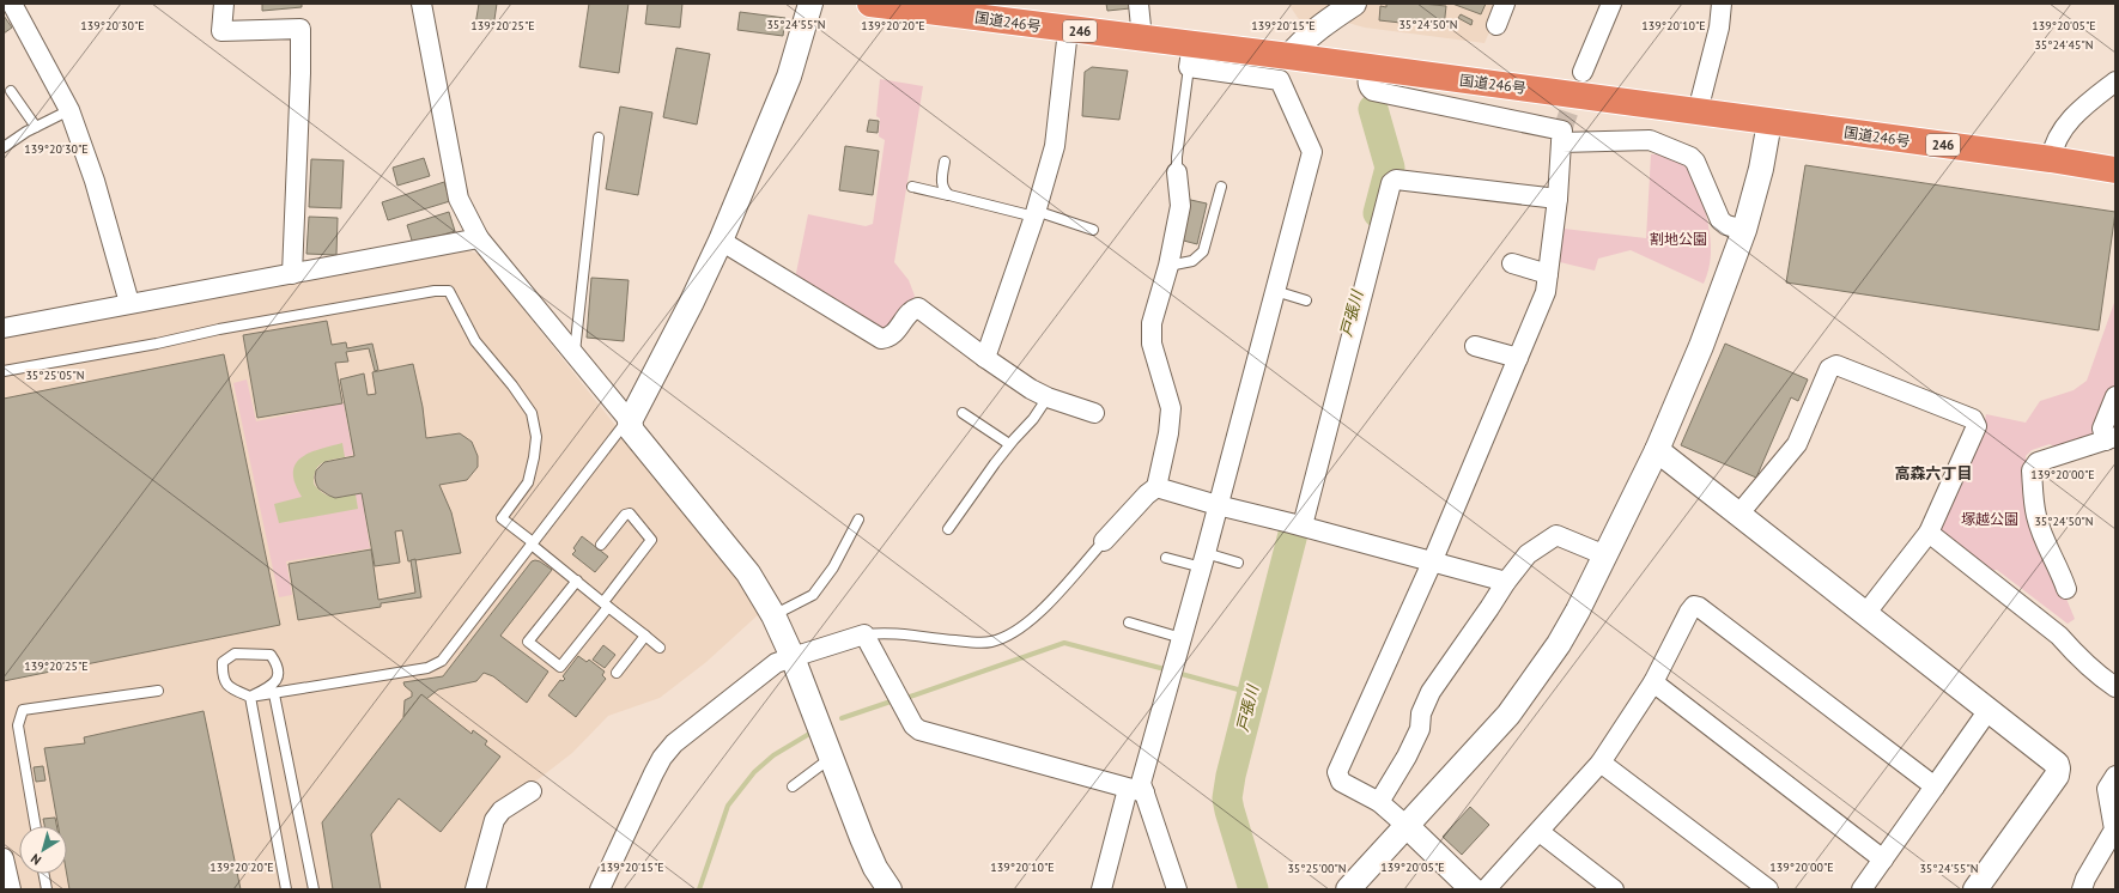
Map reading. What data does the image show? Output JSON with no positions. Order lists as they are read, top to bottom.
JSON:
{
  "streets": {
    "highway": ["国道246号", "246"]
  },
  "districts": ["高森六丁目"],
  "water": ["戸張川"],
  "parks": ["割地公園", "塚越公園"],
  "north": "bottom left",
  "coordinates": [
    "35°24'50\"N",
    "35°24'55\"N",
    "139°20'30\"E",
    "139°20'25\"E",
    "139°20'20\"E",
    "139°20'15\"E",
    "139°20'10\"E",
    "139°20'05\"E",
    "35°24'45\"N",
    "35°25'05\"N",
    "139°20'00\"E",
    "35°25'00\"N"
  ]
}
